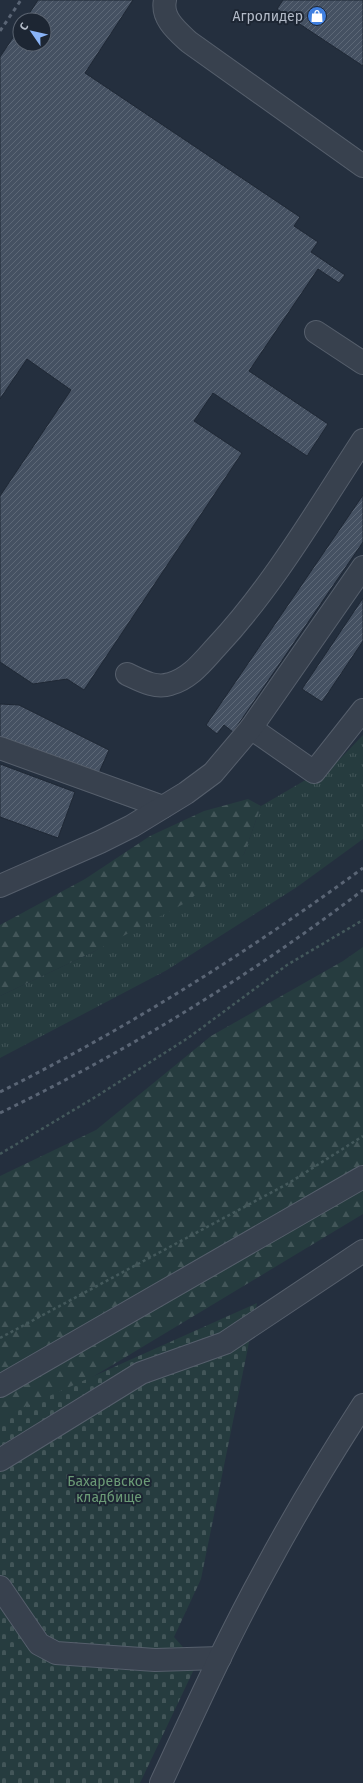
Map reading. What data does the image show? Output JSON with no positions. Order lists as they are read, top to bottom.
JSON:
{
  "parks": ["Бахаревское кладбище"],
  "places": {
    "shop": ["Агролидер"]
  },
  "north": "top left"
}
